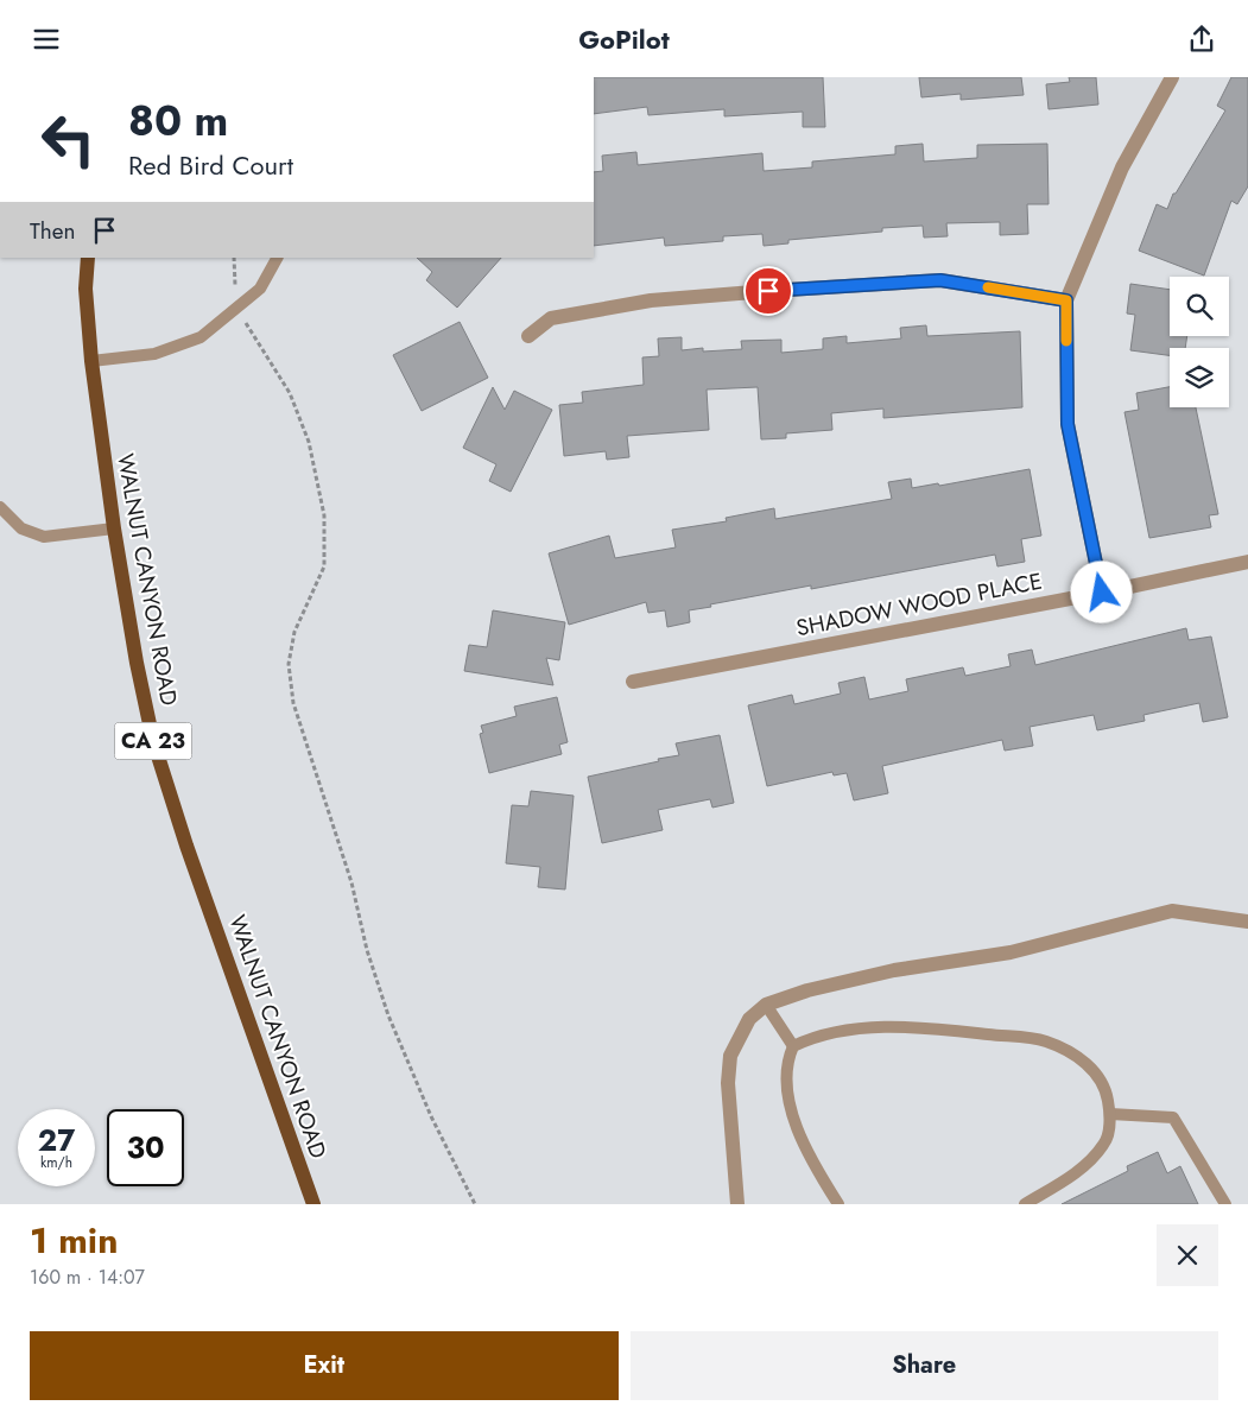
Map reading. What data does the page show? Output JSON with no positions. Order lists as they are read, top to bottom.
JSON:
{
  "streets": {
    "main road": ["WALNUT CANYON ROAD", "CA 23"],
    "street": ["SHADOW WOOD PLACE"]
  },
  "page": {
    "header": "GoPilot",
    "turn": ["80 m", "Red Bird Court"],
    "then": "Then",
    "speed": "27 km/h",
    "limit": "30",
    "heading": ["1 min", "160 m · 14:07"],
    "buttons": ["Exit", "Share"]
  }
}
